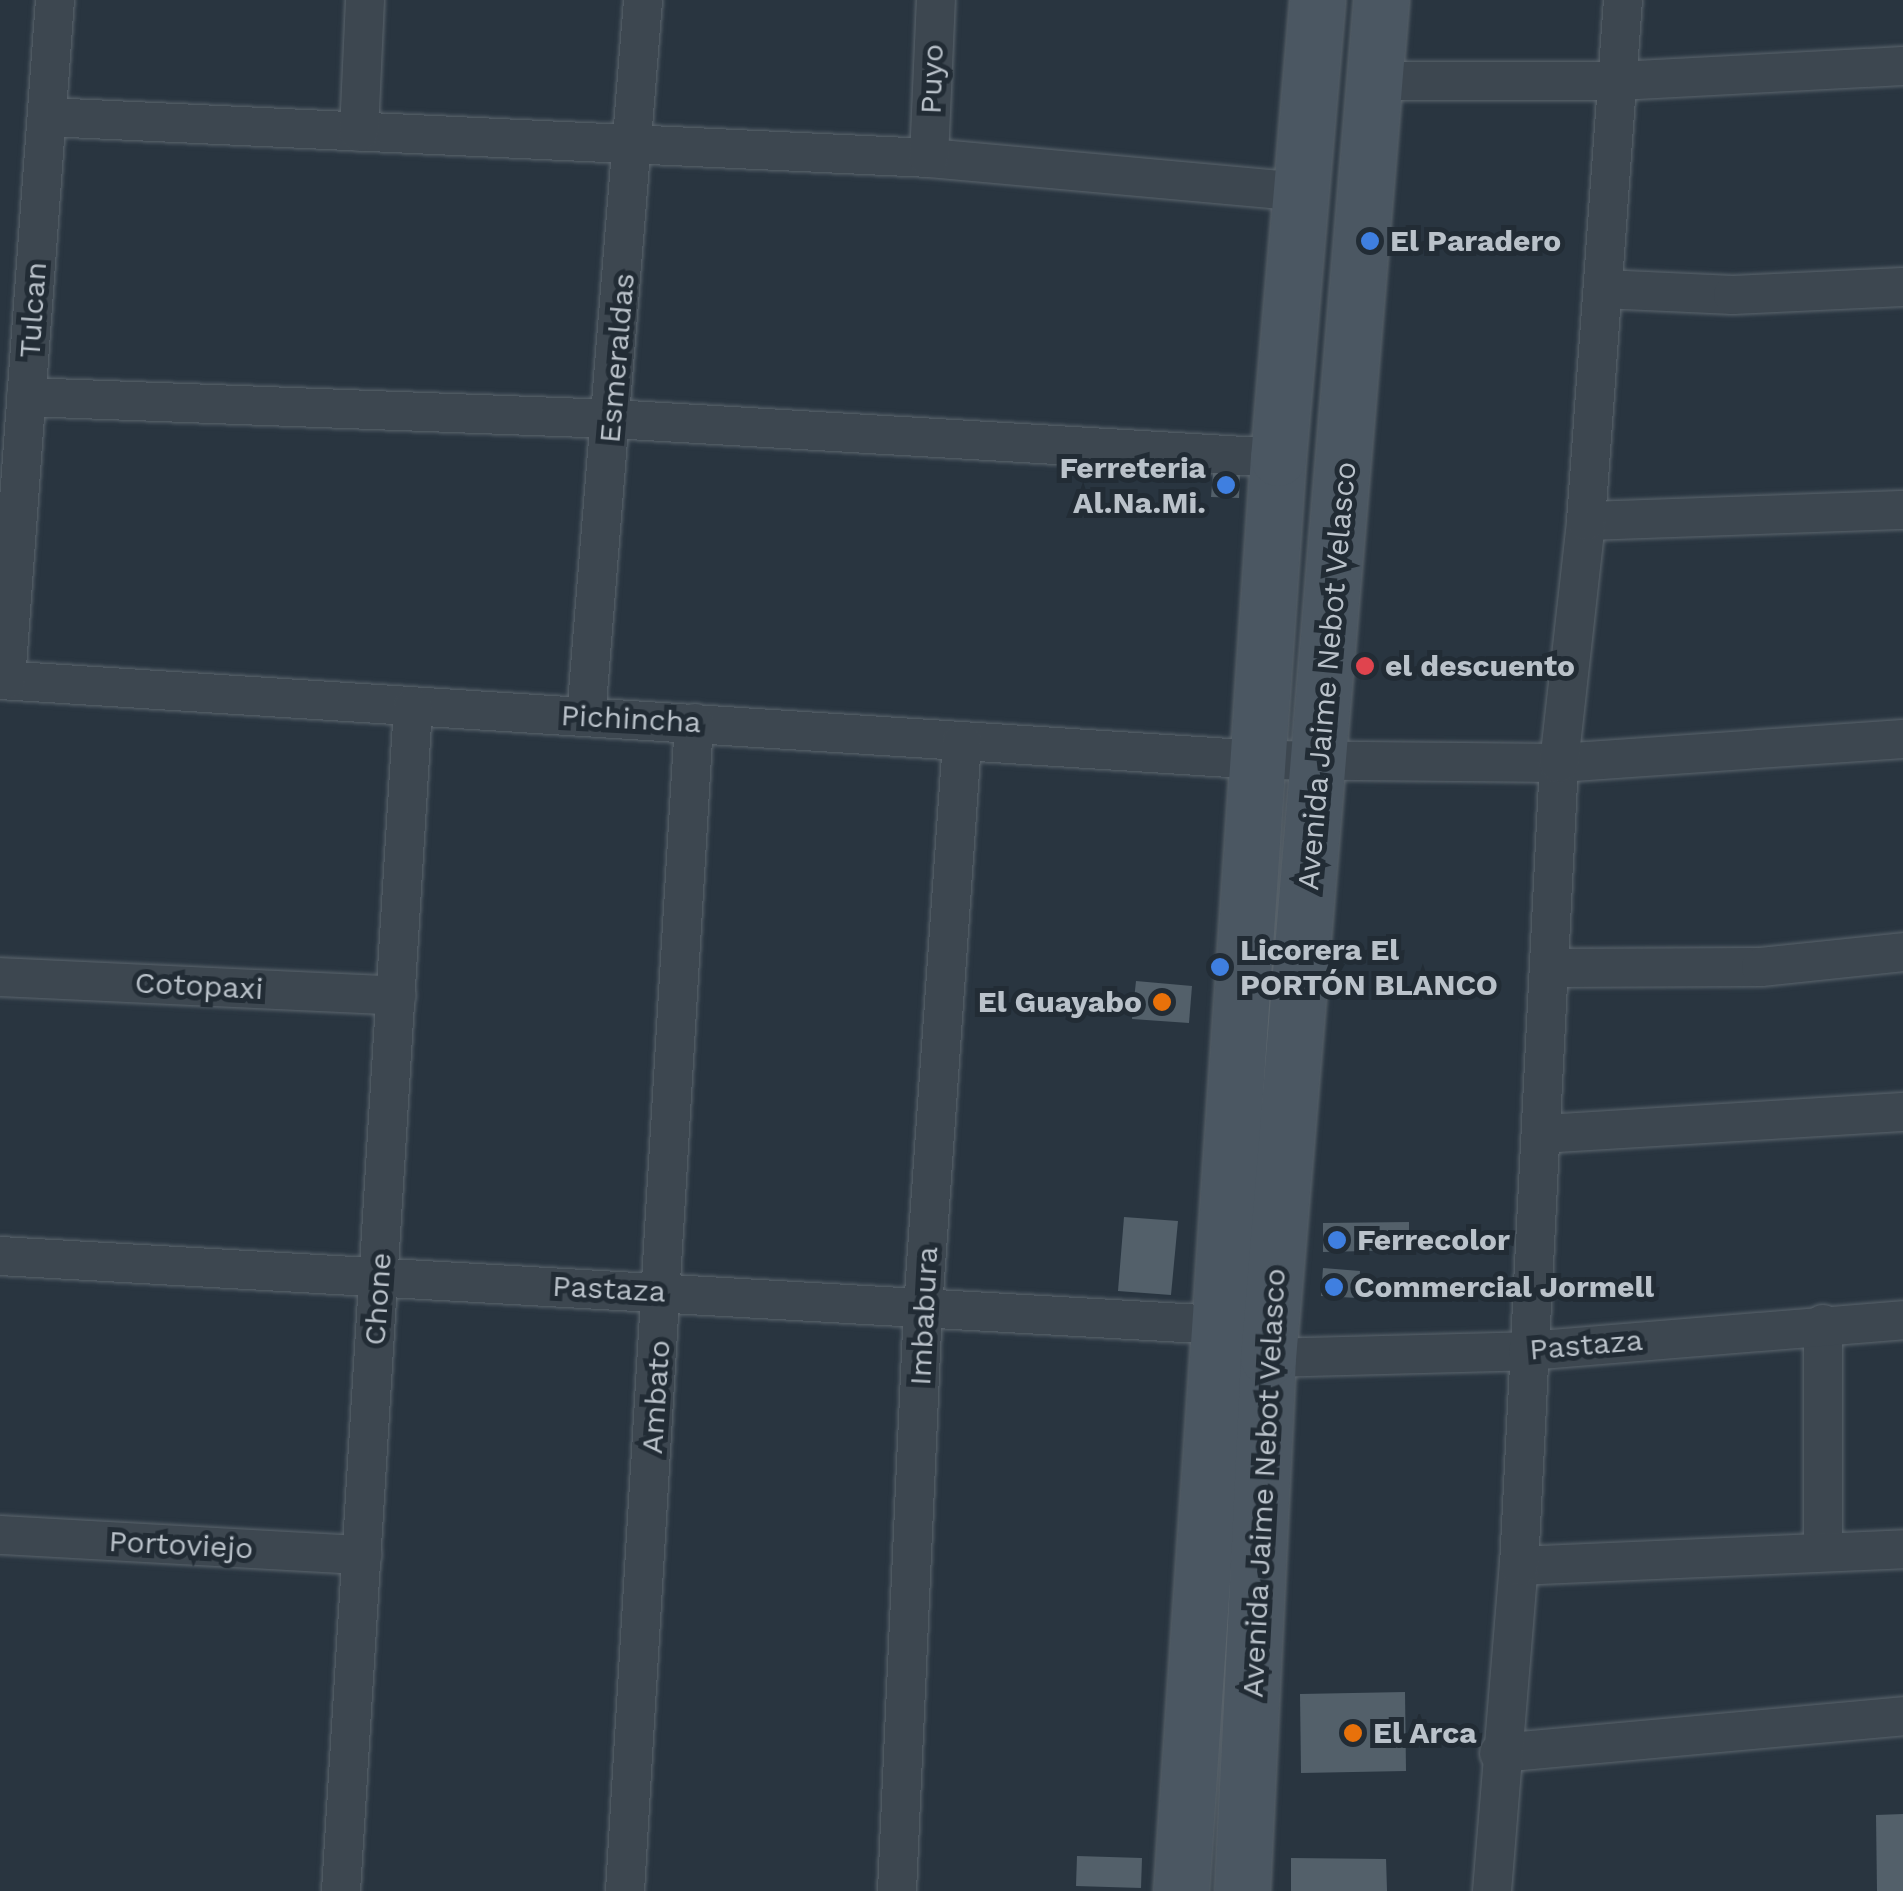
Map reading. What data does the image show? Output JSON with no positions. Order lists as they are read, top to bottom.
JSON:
{
  "streets": {
    "main road": ["Avenida Jaime Nebot Velasco"],
    "street": [
      "Puyo",
      "Tulcan",
      "Esmeraldas",
      "Pichincha",
      "Cotopaxi",
      "Pastaza",
      "Chone",
      "Imbabura",
      "Ambato",
      "Portoviejo"
    ]
  },
  "crossings": [
    ["Tulcan", "Pichincha"],
    ["Esmeraldas", "Pichincha"],
    ["Avenida Jaime Nebot Velasco", "Pichincha"],
    ["Avenida Jaime Nebot Velasco", "Pastaza"],
    ["Pichincha", "Chone"],
    ["Pichincha", "Imbabura"],
    ["Pichincha", "Ambato"],
    ["Cotopaxi", "Chone"],
    ["Pastaza", "Chone"],
    ["Pastaza", "Imbabura"],
    ["Pastaza", "Ambato"],
    ["Chone", "Portoviejo"]
  ],
  "places": [
    "El Paradero",
    "Ferreteria Al.Na.Mi.",
    "el descuento",
    "Licorera El PORTÓN BLANCO",
    "El Guayabo",
    "Ferrecolor",
    "Commercial Jormell",
    "El Arca"
  ]
}
